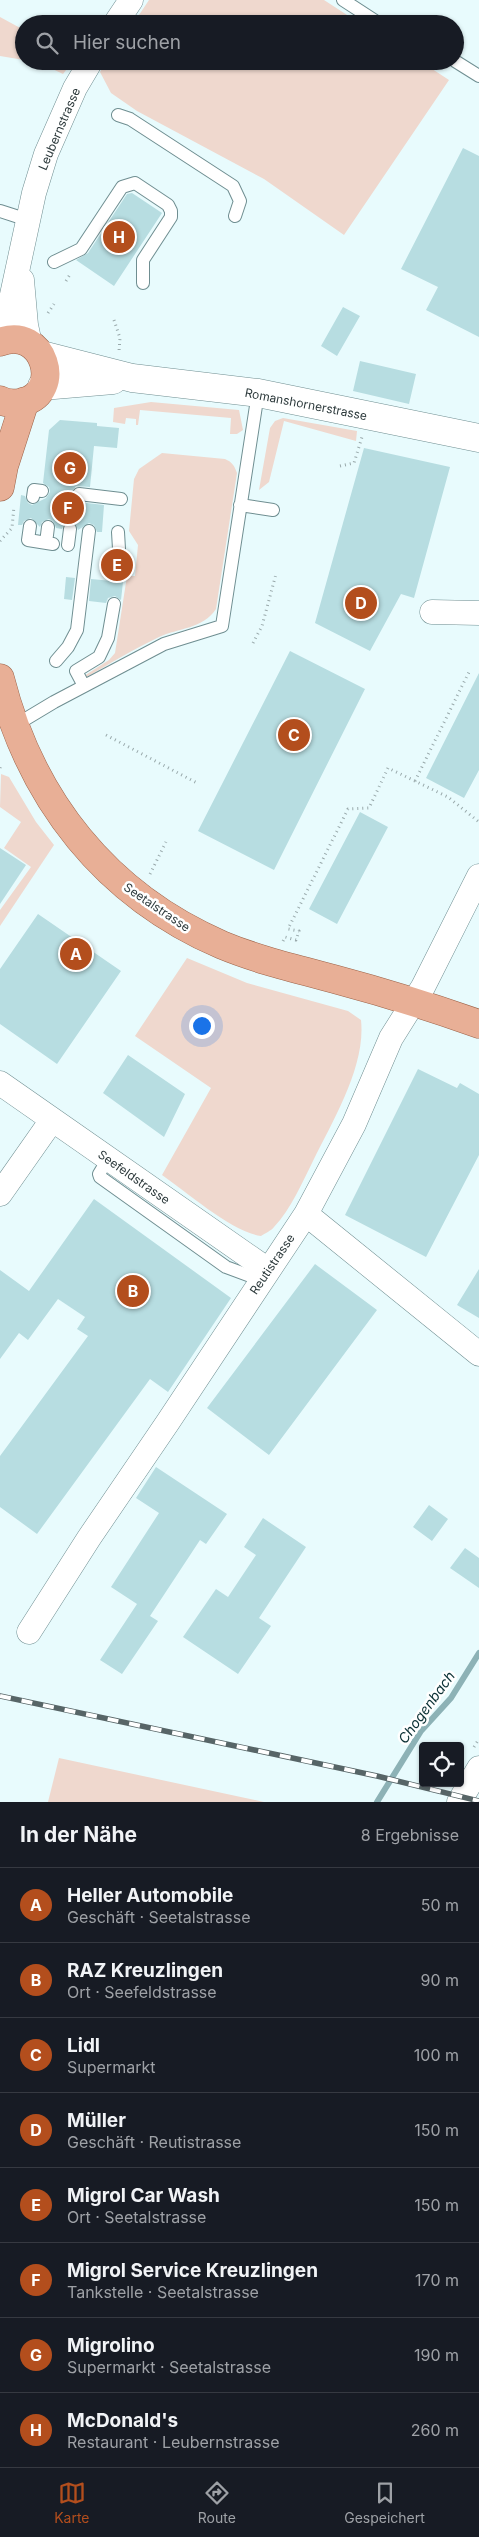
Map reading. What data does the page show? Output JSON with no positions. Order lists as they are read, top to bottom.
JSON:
{
  "streets": {
    "main road": ["Seetalstrasse"],
    "street": [
      "Leubernstrasse",
      "Romanshornerstrasse",
      "Seefeldstrasse",
      "Reutistrasse"
    ]
  },
  "crossings": [
    ["Leubernstrasse", "Romanshornerstrasse"],
    ["Seetalstrasse", "Reutistrasse"],
    ["Seefeldstrasse", "Reutistrasse"]
  ],
  "water": ["Chogenbach"],
  "page": {
    "search": "Hier suchen",
    "pins": [
      "H",
      "G",
      "F",
      "E",
      "D",
      "C",
      "A",
      "B"
    ],
    "heading": ["In der Nähe", "8 Ergebnisse"],
    "list": [
      {
        "mark": "A",
        "name": "Heller Automobile",
        "note": "Geschäft · Seetalstrasse",
        "value": "50 m"
      },
      {
        "mark": "B",
        "name": "RAZ Kreuzlingen",
        "note": "Ort · Seefeldstrasse",
        "value": "90 m"
      },
      {
        "mark": "C",
        "name": "Lidl",
        "note": "Supermarkt",
        "value": "100 m"
      },
      {
        "mark": "D",
        "name": "Müller",
        "note": "Geschäft · Reutistrasse",
        "value": "150 m"
      },
      {
        "mark": "E",
        "name": "Migrol Car Wash",
        "note": "Ort · Seetalstrasse",
        "value": "150 m"
      },
      {
        "mark": "F",
        "name": "Migrol Service Kreuzlingen",
        "note": "Tankstelle · Seetalstrasse",
        "value": "170 m"
      },
      {
        "mark": "G",
        "name": "Migrolino",
        "note": "Supermarkt · Seetalstrasse",
        "value": "190 m"
      },
      {
        "mark": "H",
        "name": "McDonald's",
        "note": "Restaurant · Leubernstrasse",
        "value": "260 m"
      }
    ],
    "nav": ["Karte", "Route", "Gespeichert"]
  }
}
